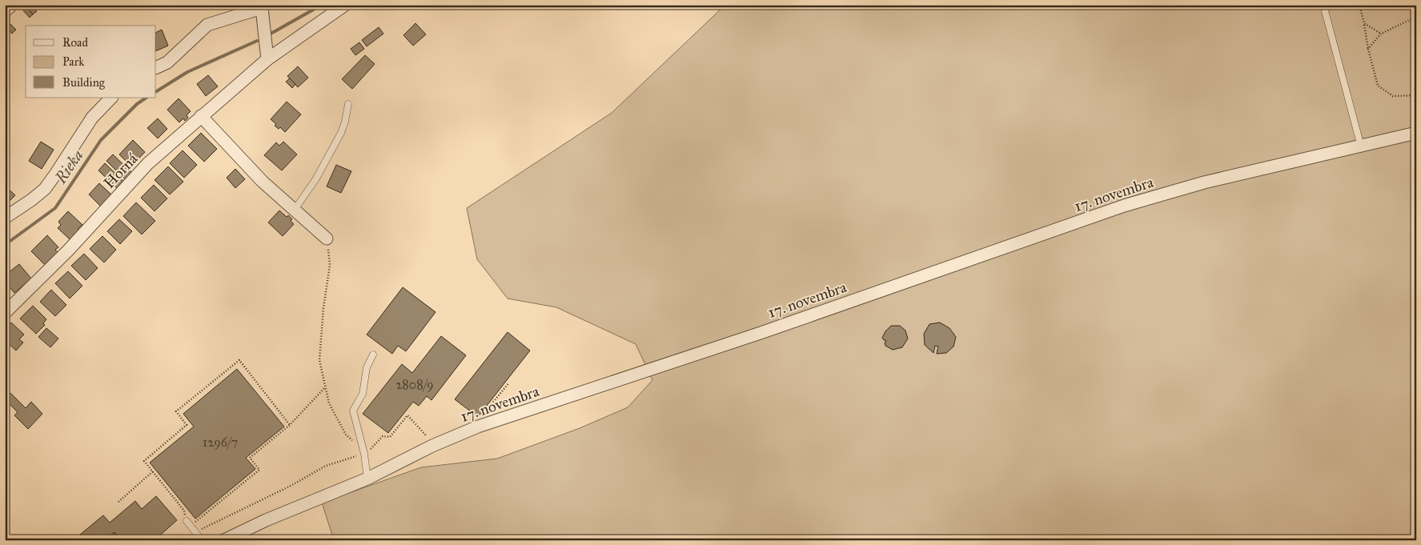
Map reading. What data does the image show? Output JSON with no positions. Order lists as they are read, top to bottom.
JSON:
{
  "streets": {
    "street": ["Horná", "17. novembra"]
  },
  "water": ["Rieka"],
  "house_numbers": ["2808/9", "1296/7"],
  "legend": ["Road", "Park", "Building"]
}
